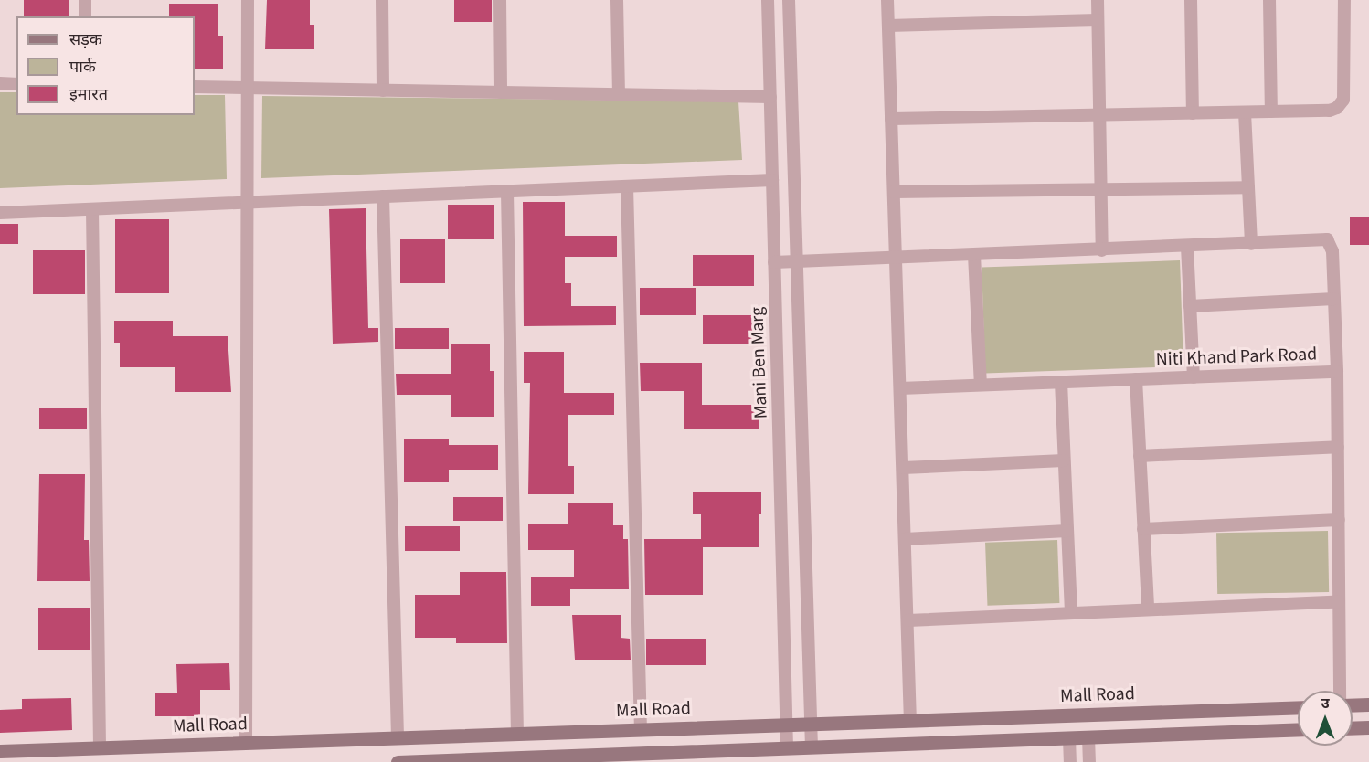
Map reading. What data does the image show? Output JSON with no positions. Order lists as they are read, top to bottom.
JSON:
{
  "streets": {
    "street": ["Niti Khand Park Road", "Mani Ben Marg", "Mall Road"]
  },
  "crossings": [
    ["Niti Khand Park Road", "Mani Ben Marg"],
    ["Mani Ben Marg", "Mall Road"]
  ],
  "legend": ["सड़क", "पार्क", "इमारत"],
  "north": "top"
}
